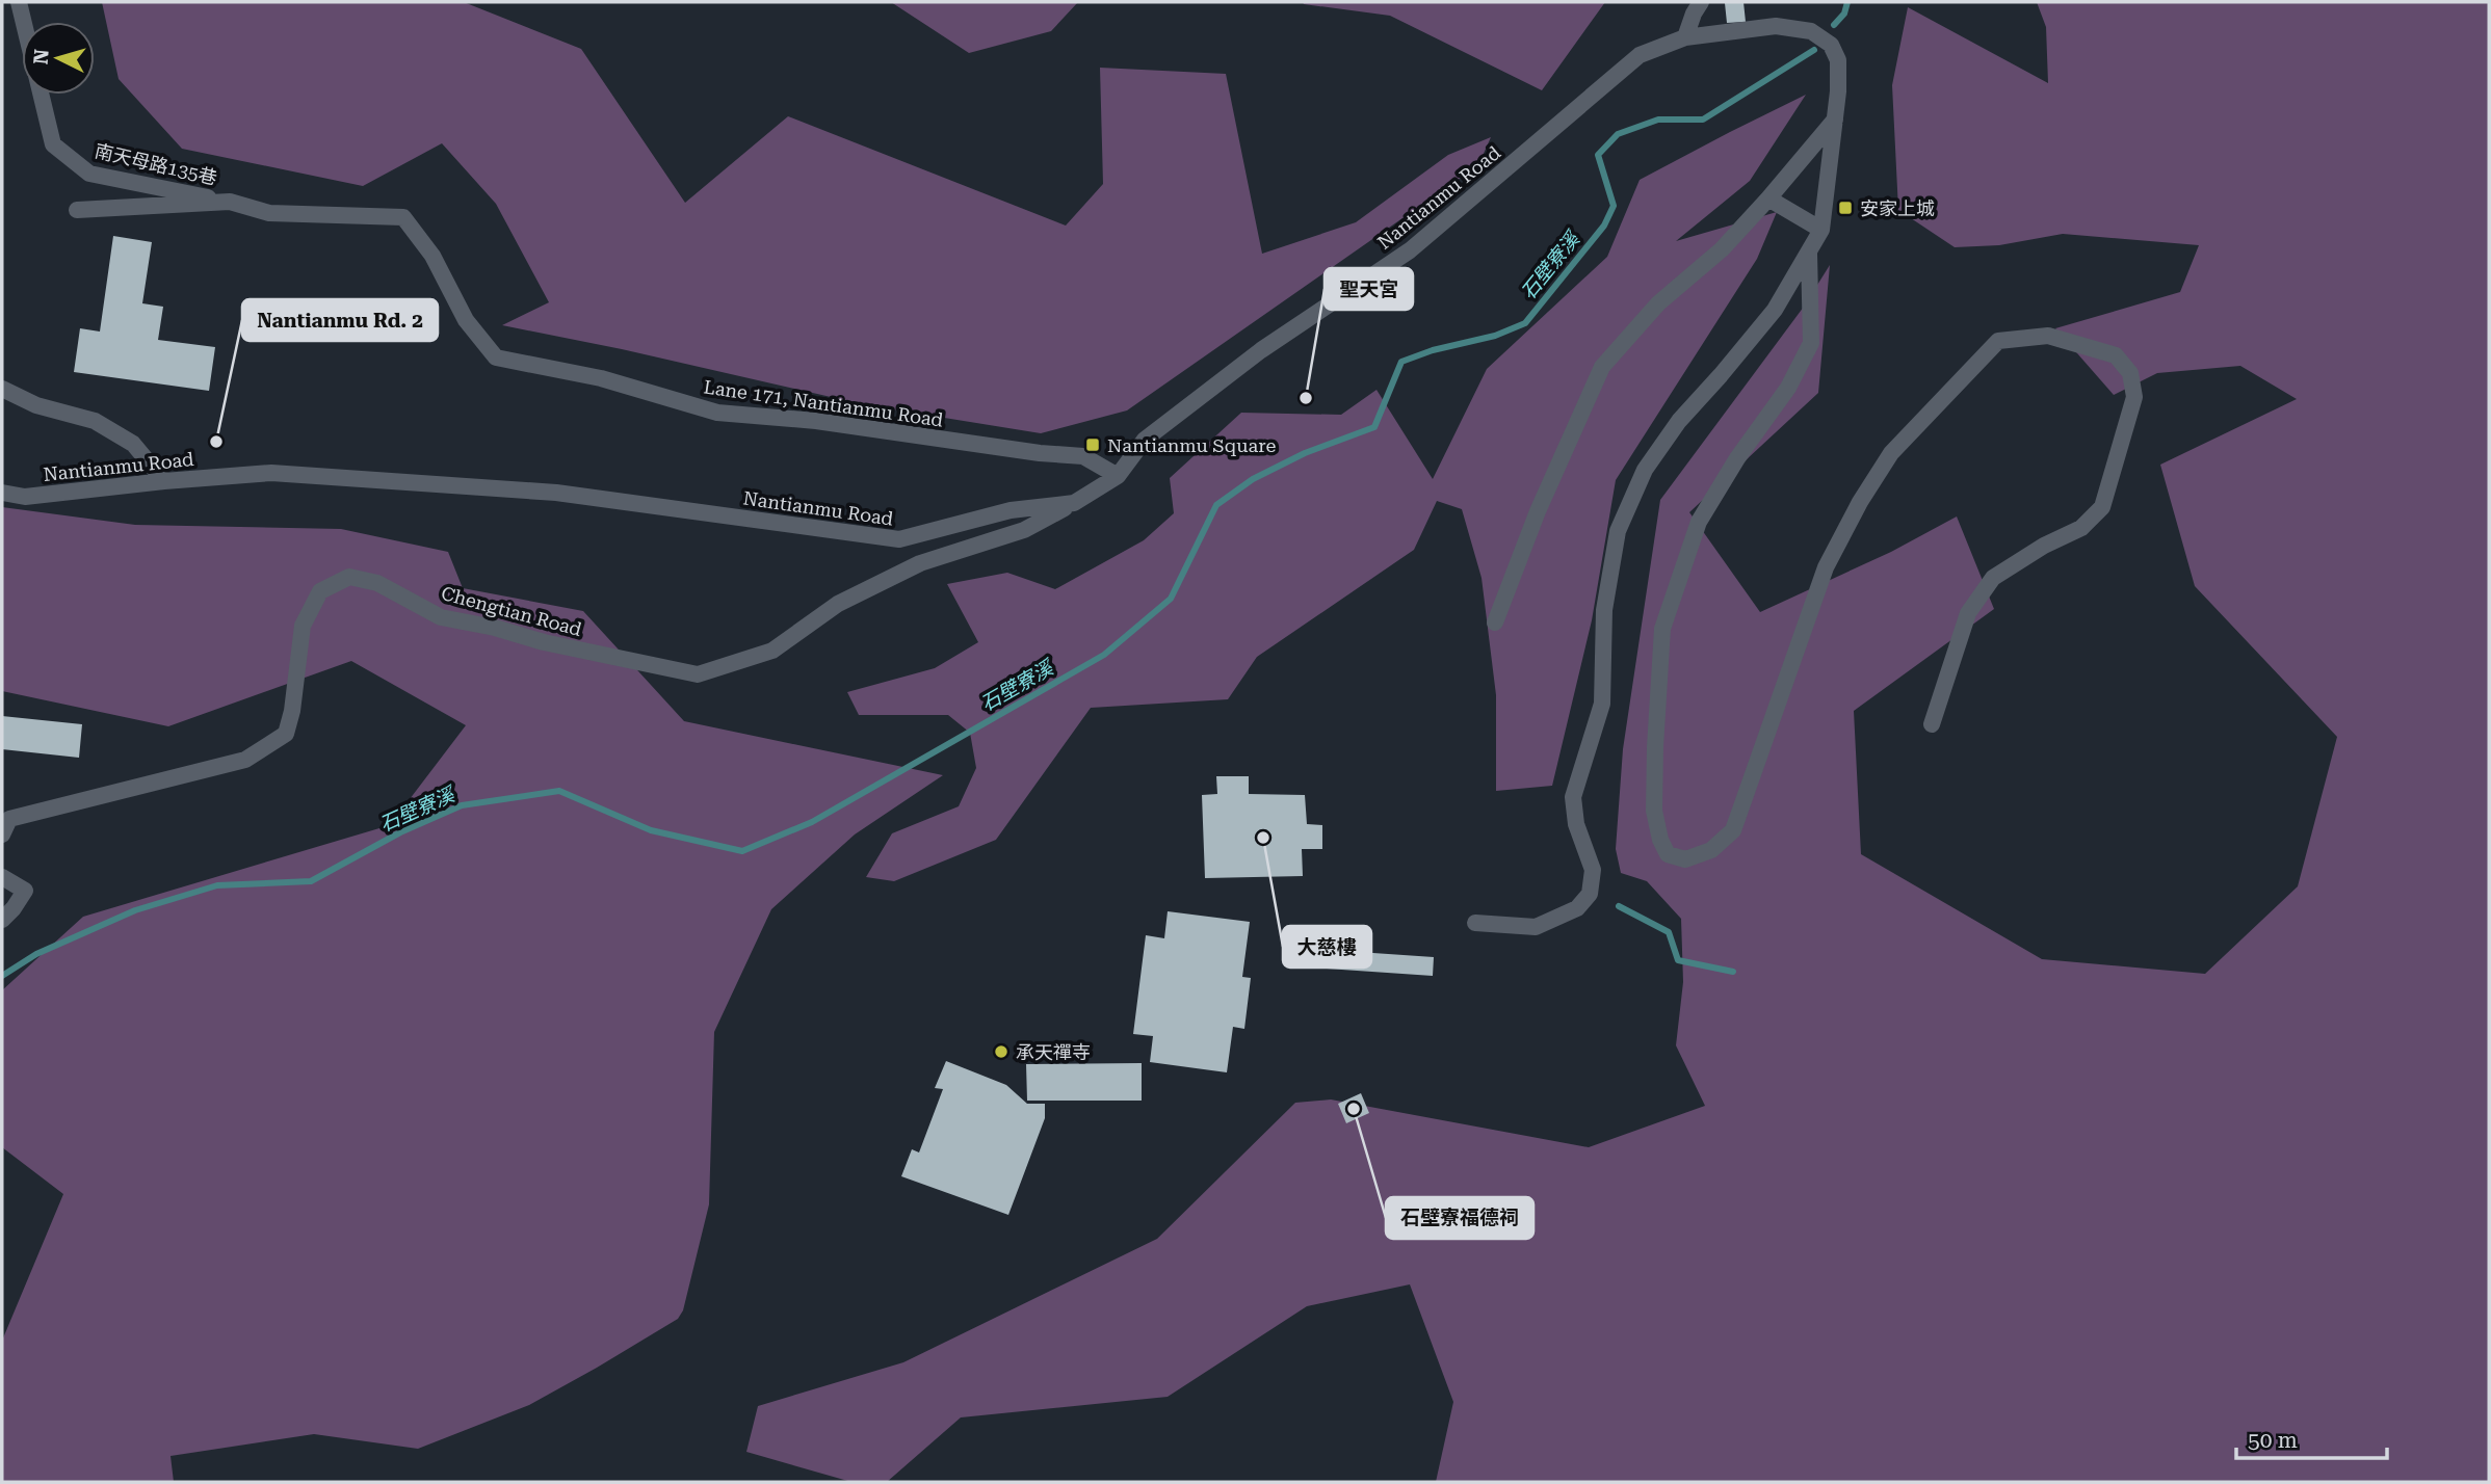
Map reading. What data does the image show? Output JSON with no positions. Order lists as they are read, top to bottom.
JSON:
{
  "streets": {
    "street": [
      "南天母路135巷",
      "Nantianmu Road",
      "Lane 171, Nantianmu Road",
      "Chengtian Road"
    ]
  },
  "crossings": [
    ["南天母路135巷", "Lane 171, Nantianmu Road"],
    ["Nantianmu Road", "Lane 171, Nantianmu Road"],
    ["Nantianmu Road", "Chengtian Road"]
  ],
  "water": ["石壁寮溪"],
  "places": {
    "transit": ["安家上城", "Nantianmu Square"],
    "other": [
      "聖天宮",
      "Nantianmu Rd. 2",
      "大慈樓",
      "承天禪寺",
      "石壁寮福德祠"
    ]
  },
  "scale_bar": "50 m",
  "north": "left"
}
